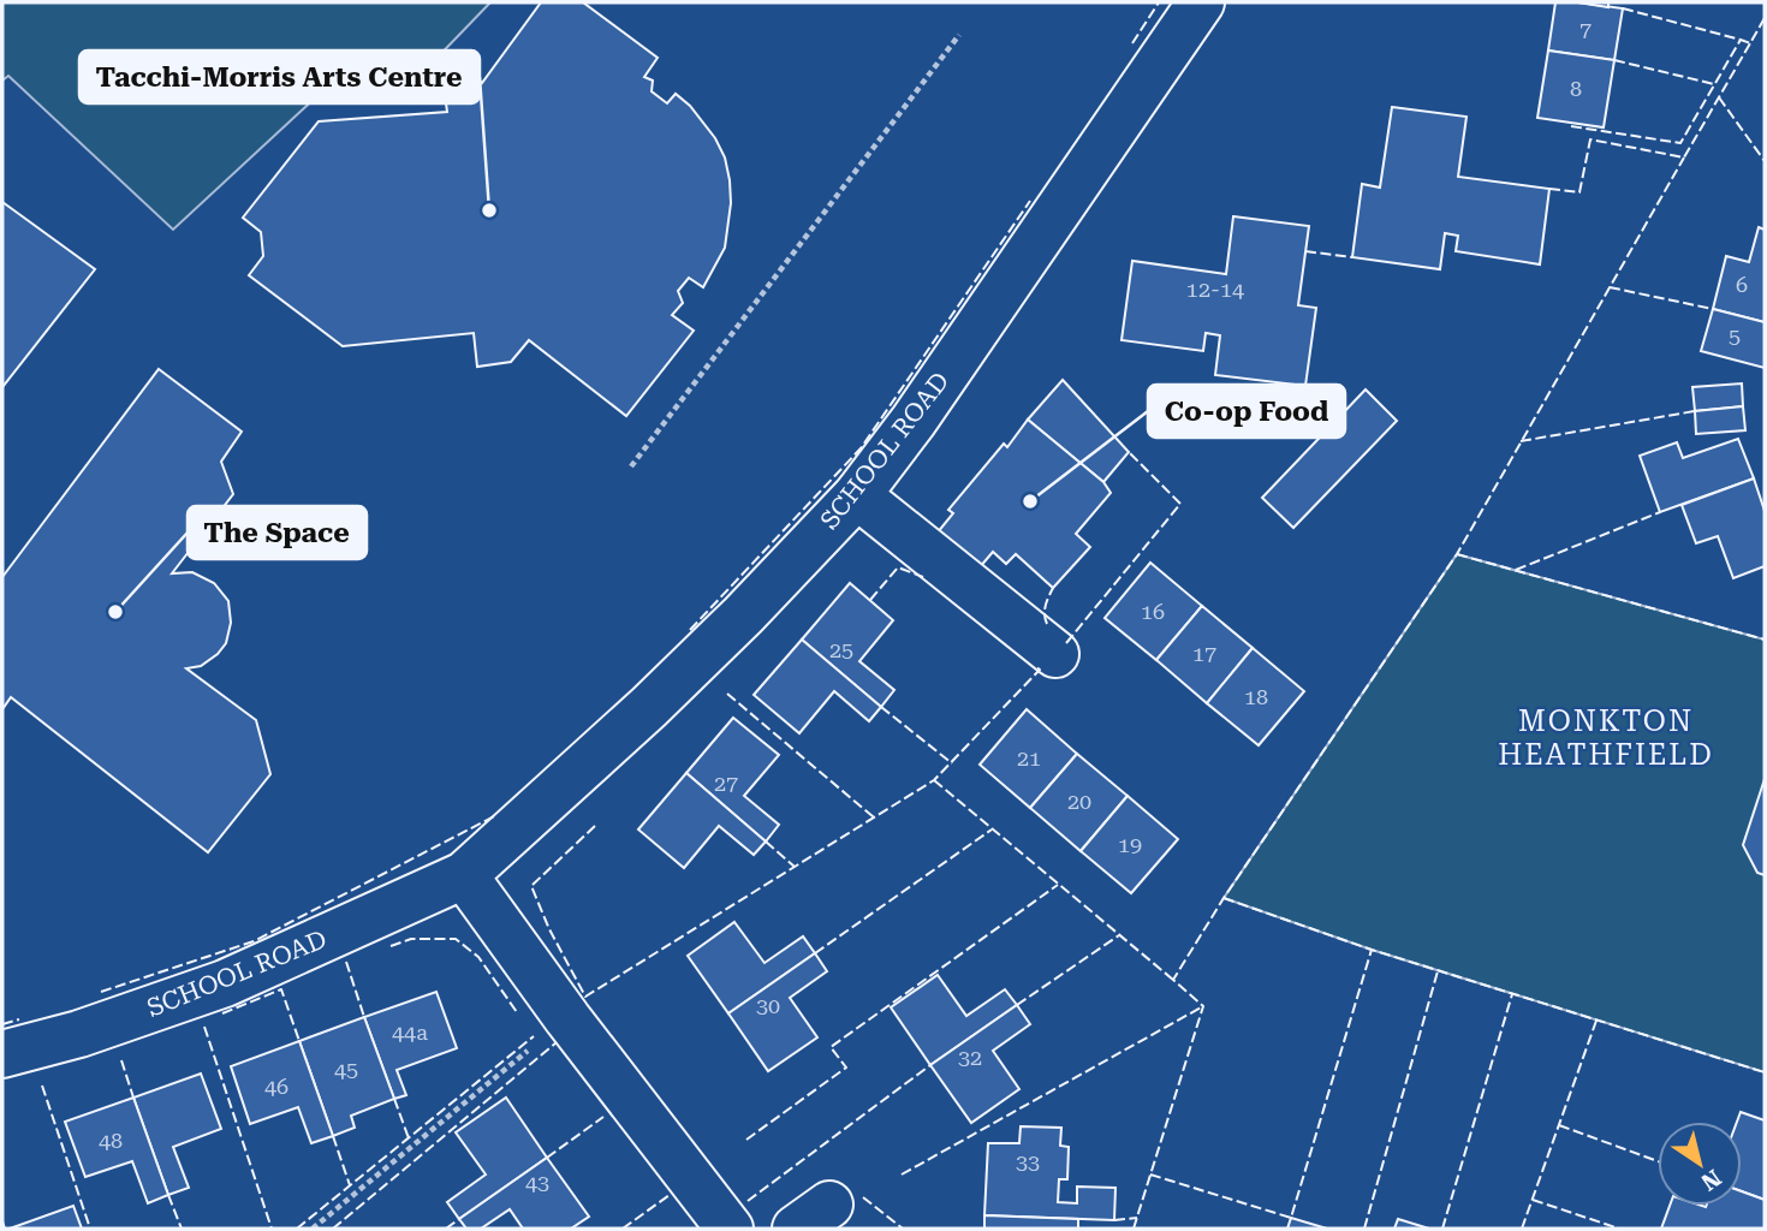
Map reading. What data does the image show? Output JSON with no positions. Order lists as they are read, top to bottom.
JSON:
{
  "streets": {
    "street": ["SCHOOL ROAD"]
  },
  "districts": ["MONKTON HEATHFIELD"],
  "places": ["Tacchi-Morris Arts Centre", "Co-op Food", "The Space"],
  "house_numbers": [
    "7",
    "8",
    "6",
    "12-14",
    "5",
    "16",
    "25",
    "17",
    "18",
    "21",
    "27",
    "20",
    "19",
    "30",
    "44a",
    "32",
    "45",
    "46",
    "48",
    "33",
    "43"
  ],
  "north": "bottom right"
}
